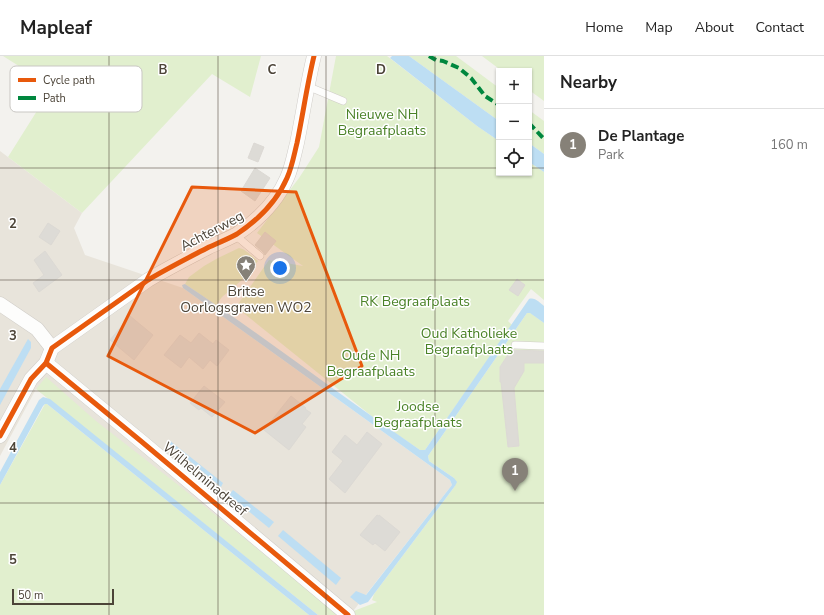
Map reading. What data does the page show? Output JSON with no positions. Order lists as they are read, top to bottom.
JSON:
{
  "streets": {
    "street": ["Achterweg", "Wilhelminadreef"]
  },
  "parks": [
    "Nieuwe NH Begraafplaats",
    "RK Begraafplaats",
    "Oud Katholieke Begraafplaats",
    "Oude NH Begraafplaats",
    "Joodse Begraafplaats"
  ],
  "places": {
    "place": ["Britse Oorlogsgraven WO2"]
  },
  "legend": ["Cycle path", "Path"],
  "scale_bar": "50 m",
  "page": {
    "header": "Mapleaf",
    "nav": [
      "Home",
      "Map",
      "About",
      "Contact"
    ],
    "heading": "Nearby",
    "map_buttons": ["+", "−"],
    "list": [
      {
        "mark": "1",
        "name": "De Plantage",
        "note": "Park",
        "value": "160 m"
      }
    ],
    "pins": "1",
    "scale": "50 m"
  },
  "grid": {
    "columns": ["B", "C", "D"],
    "rows": [
      "2",
      "3",
      "4",
      "5"
    ]
  }
}
